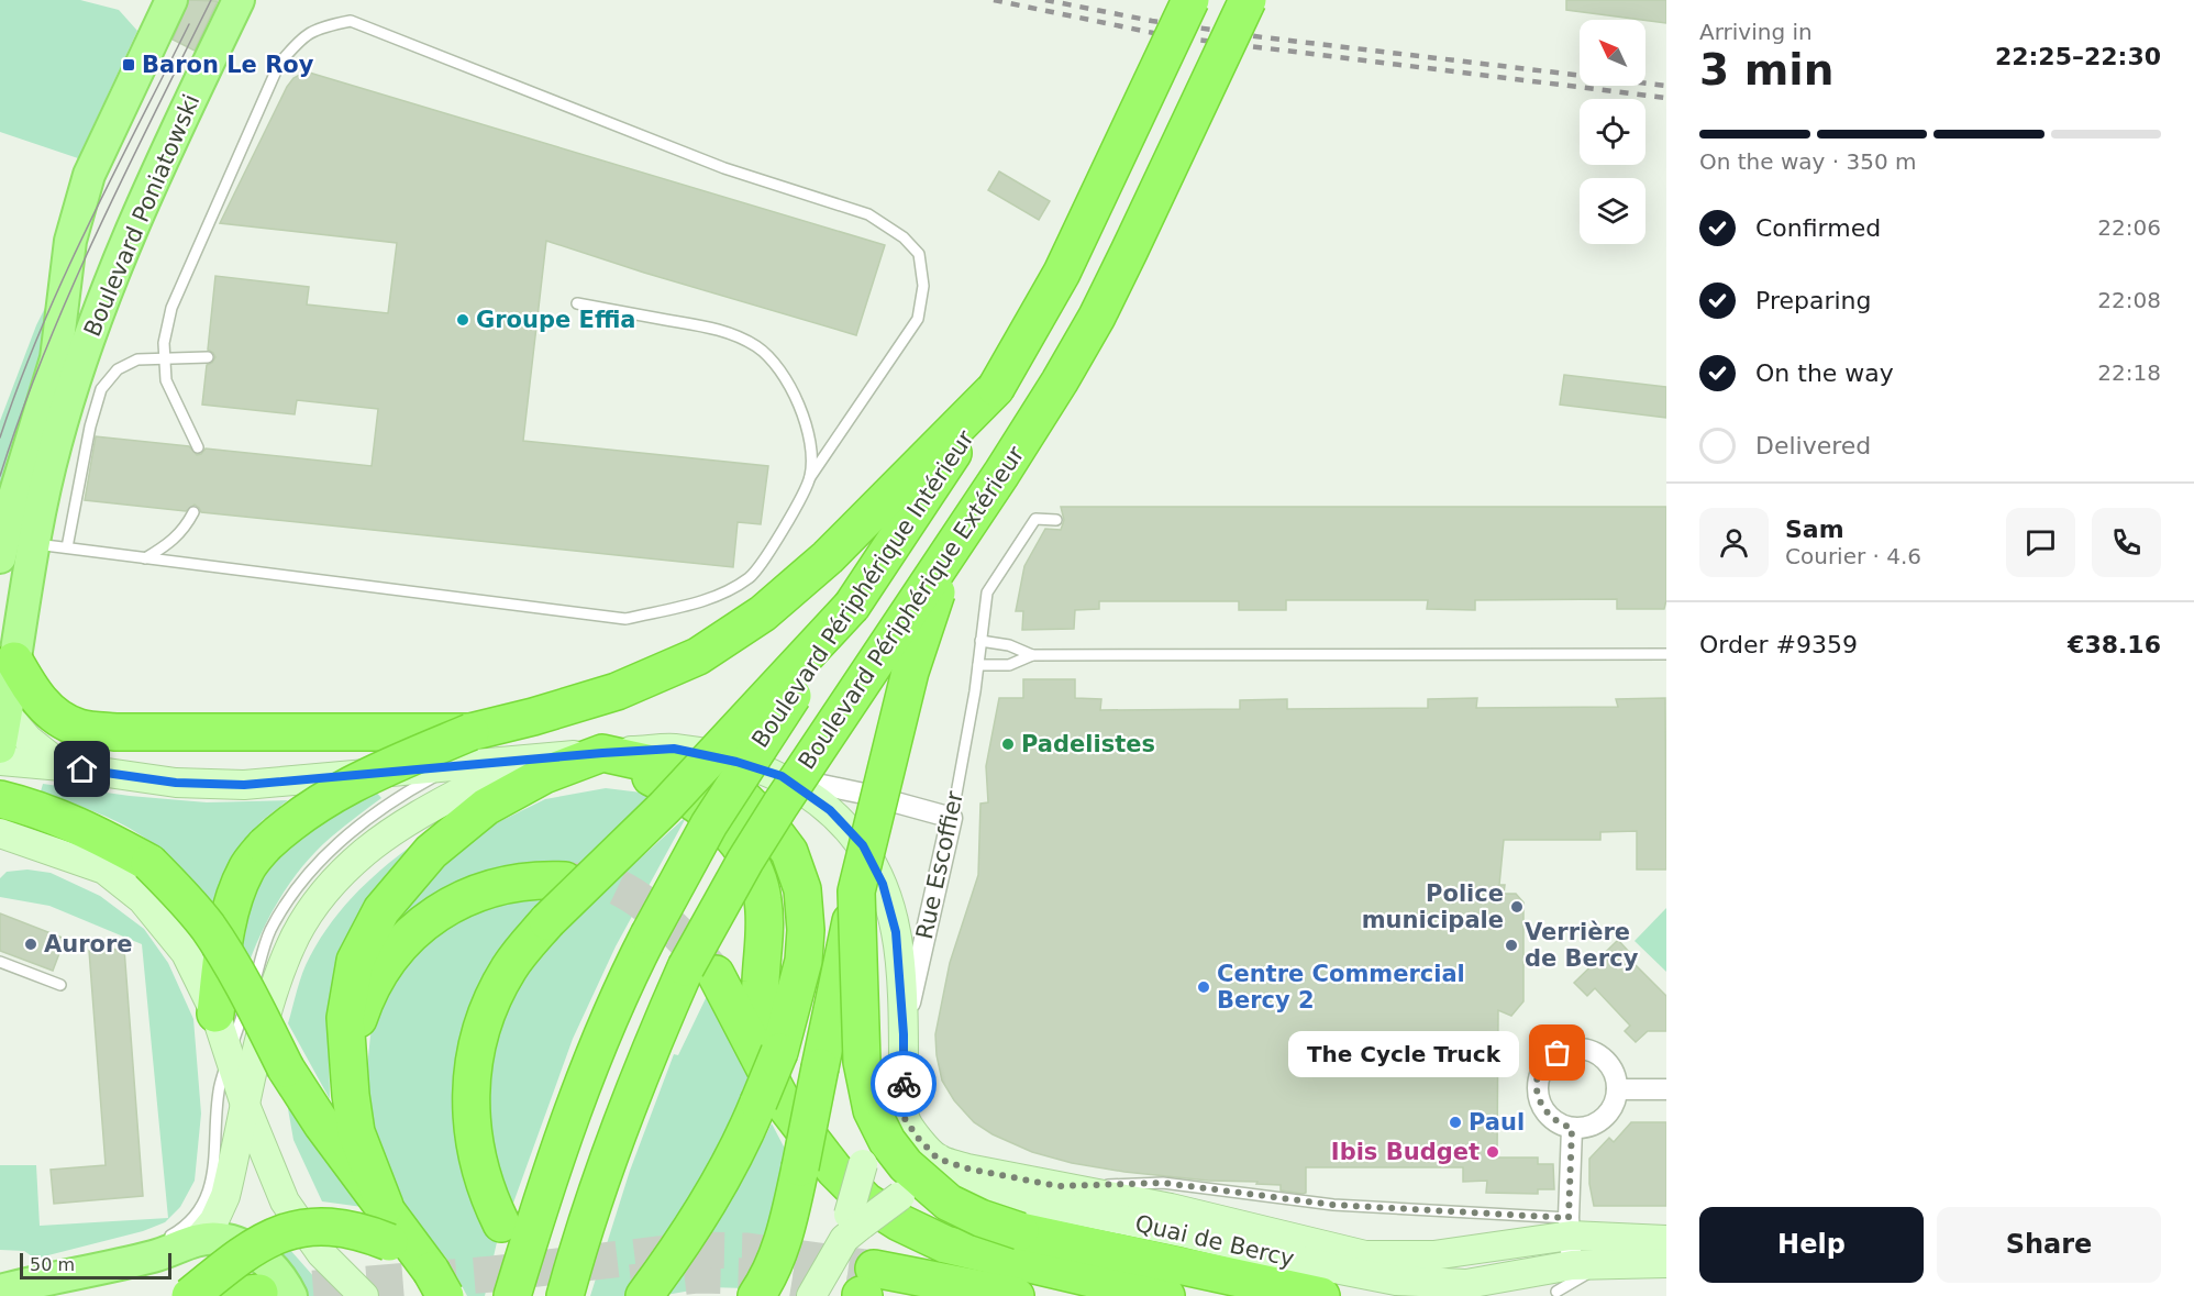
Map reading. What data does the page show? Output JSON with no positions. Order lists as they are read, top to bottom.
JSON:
{
  "streets": {
    "highway": ["Boulevard Périphérique Intérieur", "Boulevard Périphérique Extérieur"],
    "main road": ["Boulevard Poniatowski", "Rue Escoffier", "Quai de Bercy"]
  },
  "crossings": [
    ["Rue Escoffier", "Quai de Bercy"]
  ],
  "places": {
    "transit": ["Baron Le Roy"],
    "other": [
      "Groupe Effia",
      "Padelistes",
      "Police municipale",
      "Aurore",
      "Verrière de Bercy",
      "Centre Commercial Bercy 2",
      "The Cycle Truck",
      "Paul",
      "Ibis Budget"
    ]
  },
  "scale_bar": "50 m",
  "north": "top left",
  "page": {
    "heading": ["3 min", "Arriving in", "22:25–22:30"],
    "panel": [
      "Sam",
      "Courier · 4.6",
      "Order #9359",
      "€38.16"
    ],
    "bar": "On the way · 350 m",
    "list": [
      ["Confirmed", "22:06"],
      ["Preparing", "22:08"],
      ["On the way", "22:18"],
      "Delivered"
    ],
    "bubble": "The Cycle Truck",
    "buttons": ["Help", "Share"],
    "scale": "50 m"
  }
}
